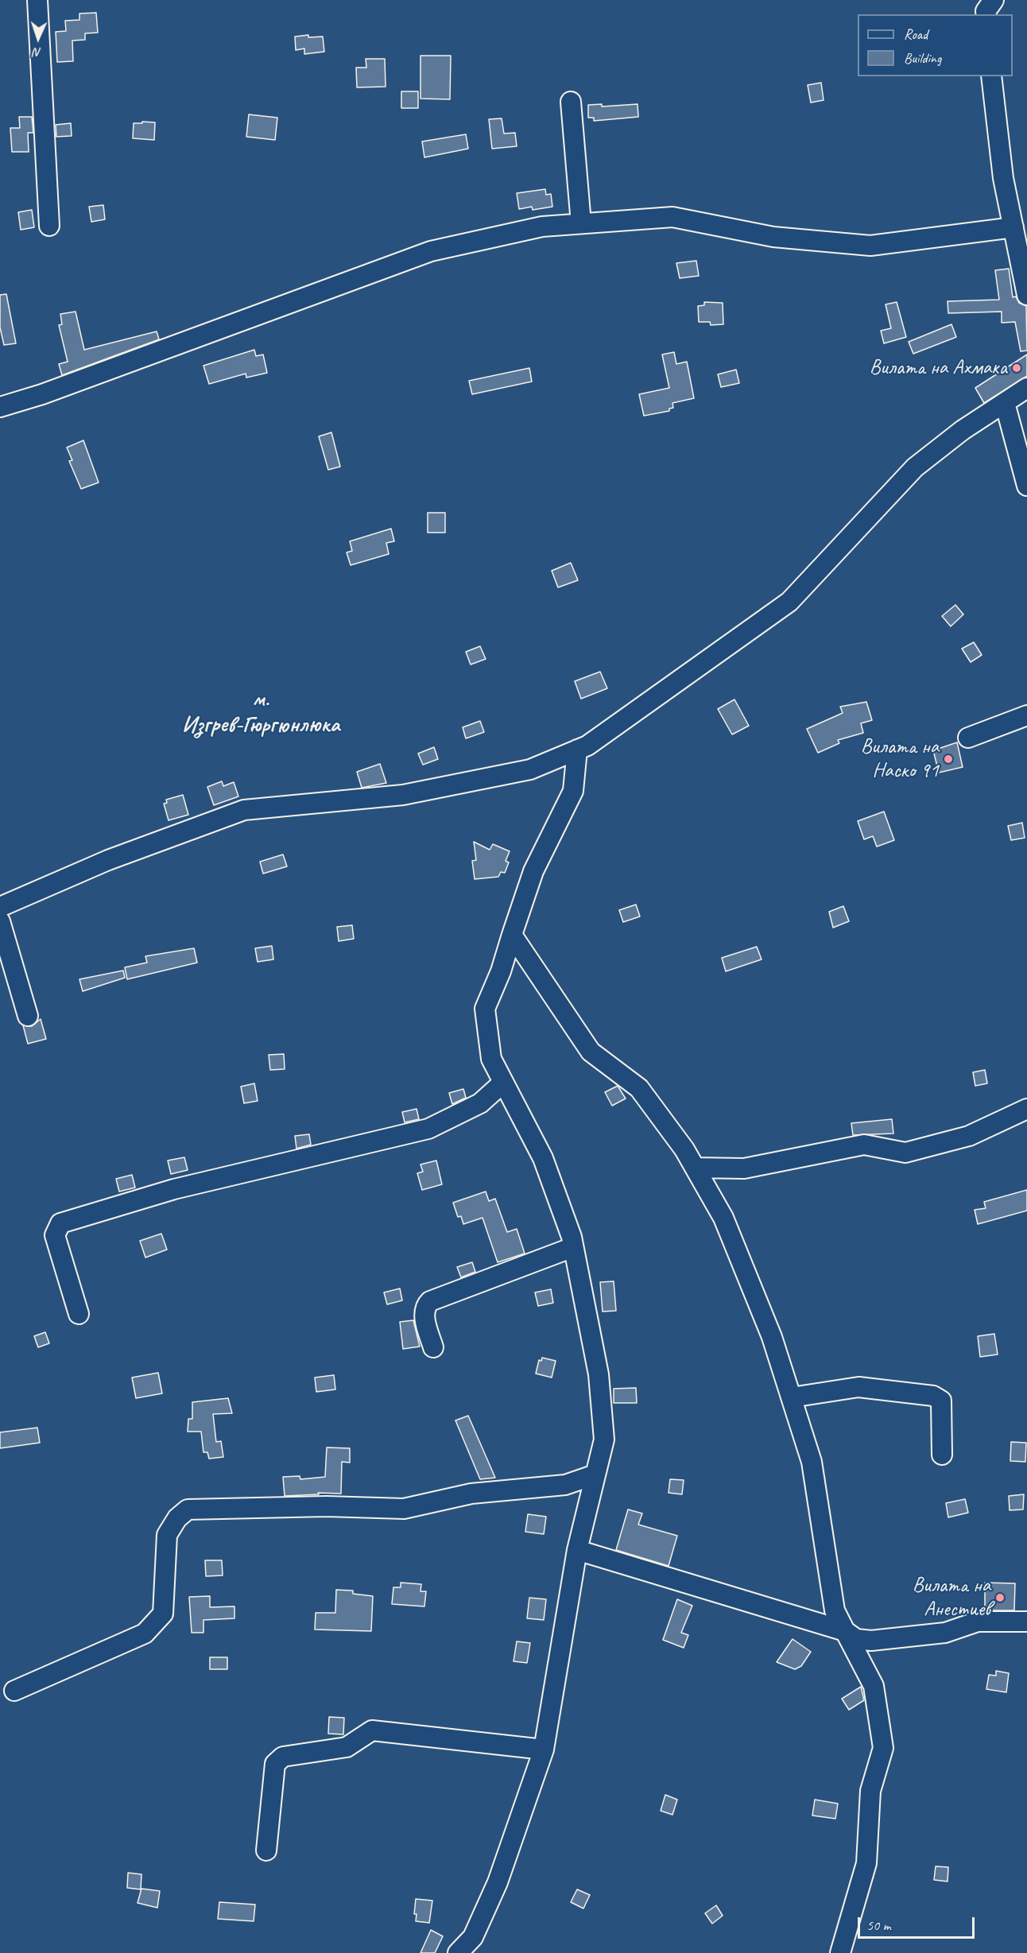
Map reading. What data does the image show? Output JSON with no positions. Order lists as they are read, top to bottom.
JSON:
{
  "districts": ["м. Изгрев-Гюргюнлюка"],
  "places": ["Вилата на Ахмака", "Вилата на Наско 91", "Вилата на Анестиев"],
  "legend": ["Road", "Building"],
  "scale_bar": "50 m",
  "north": "bottom"
}
